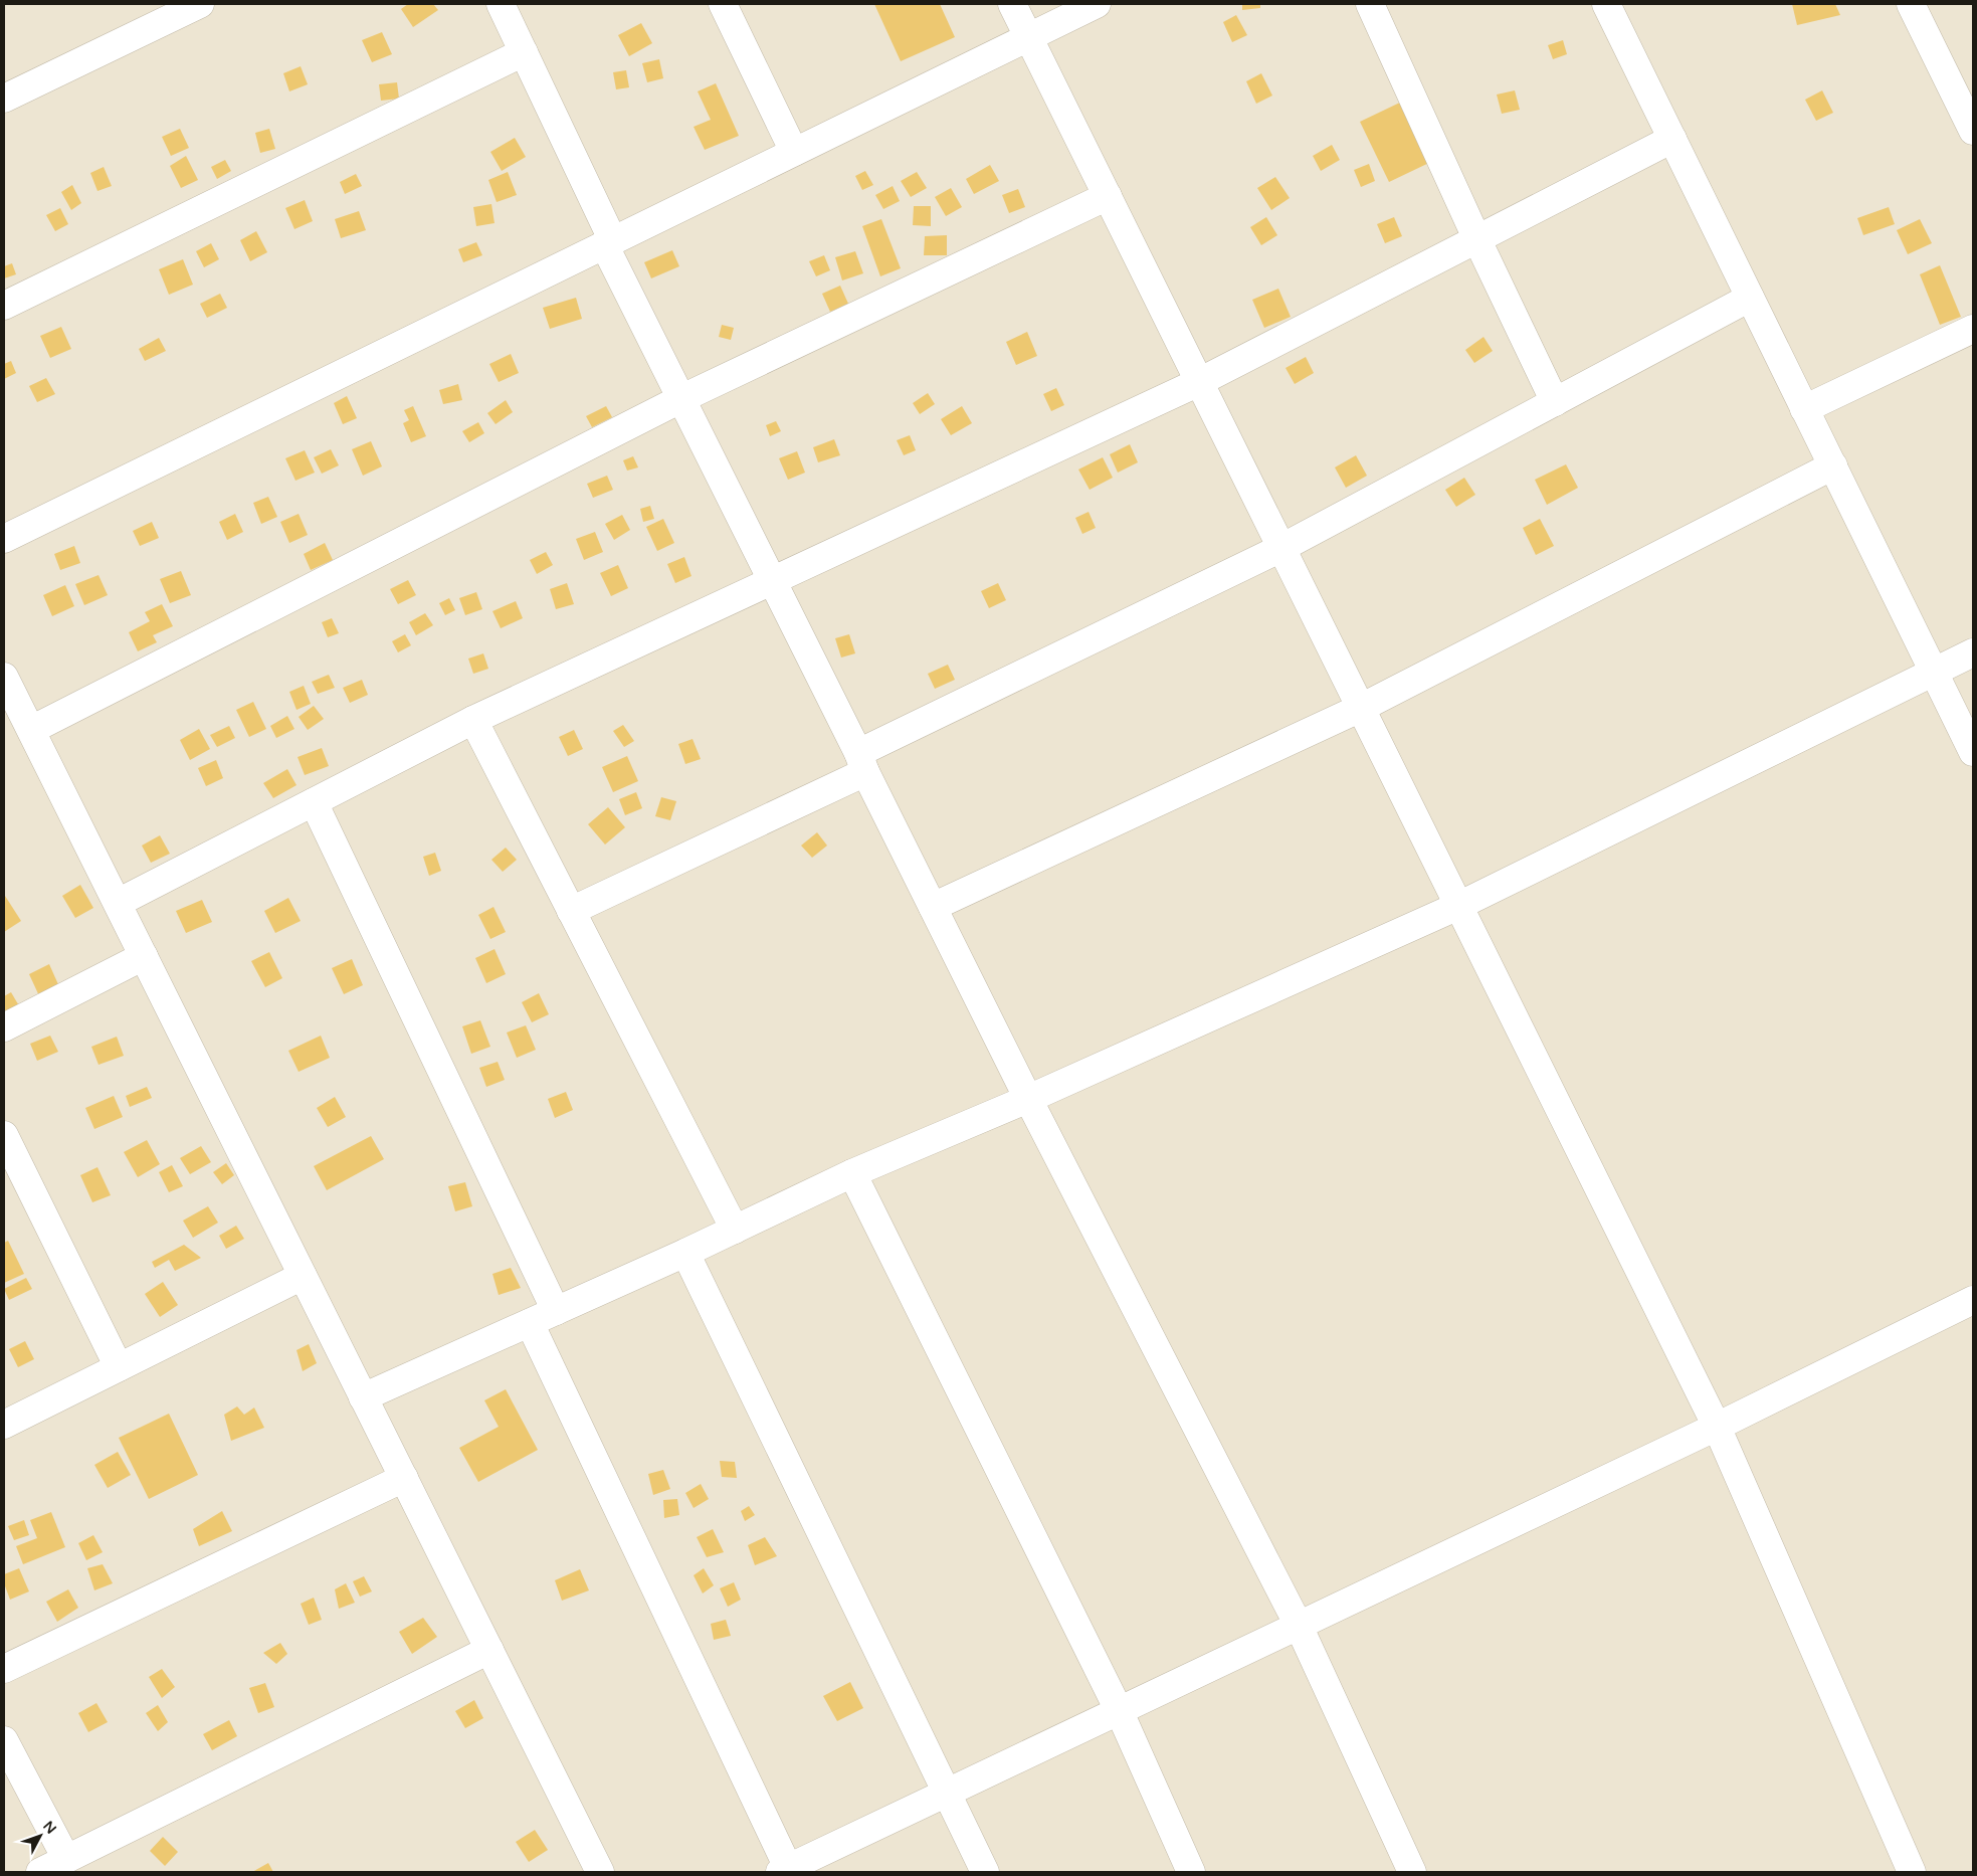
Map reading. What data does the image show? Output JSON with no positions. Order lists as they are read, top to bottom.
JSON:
{
  "north": "top right"
}
